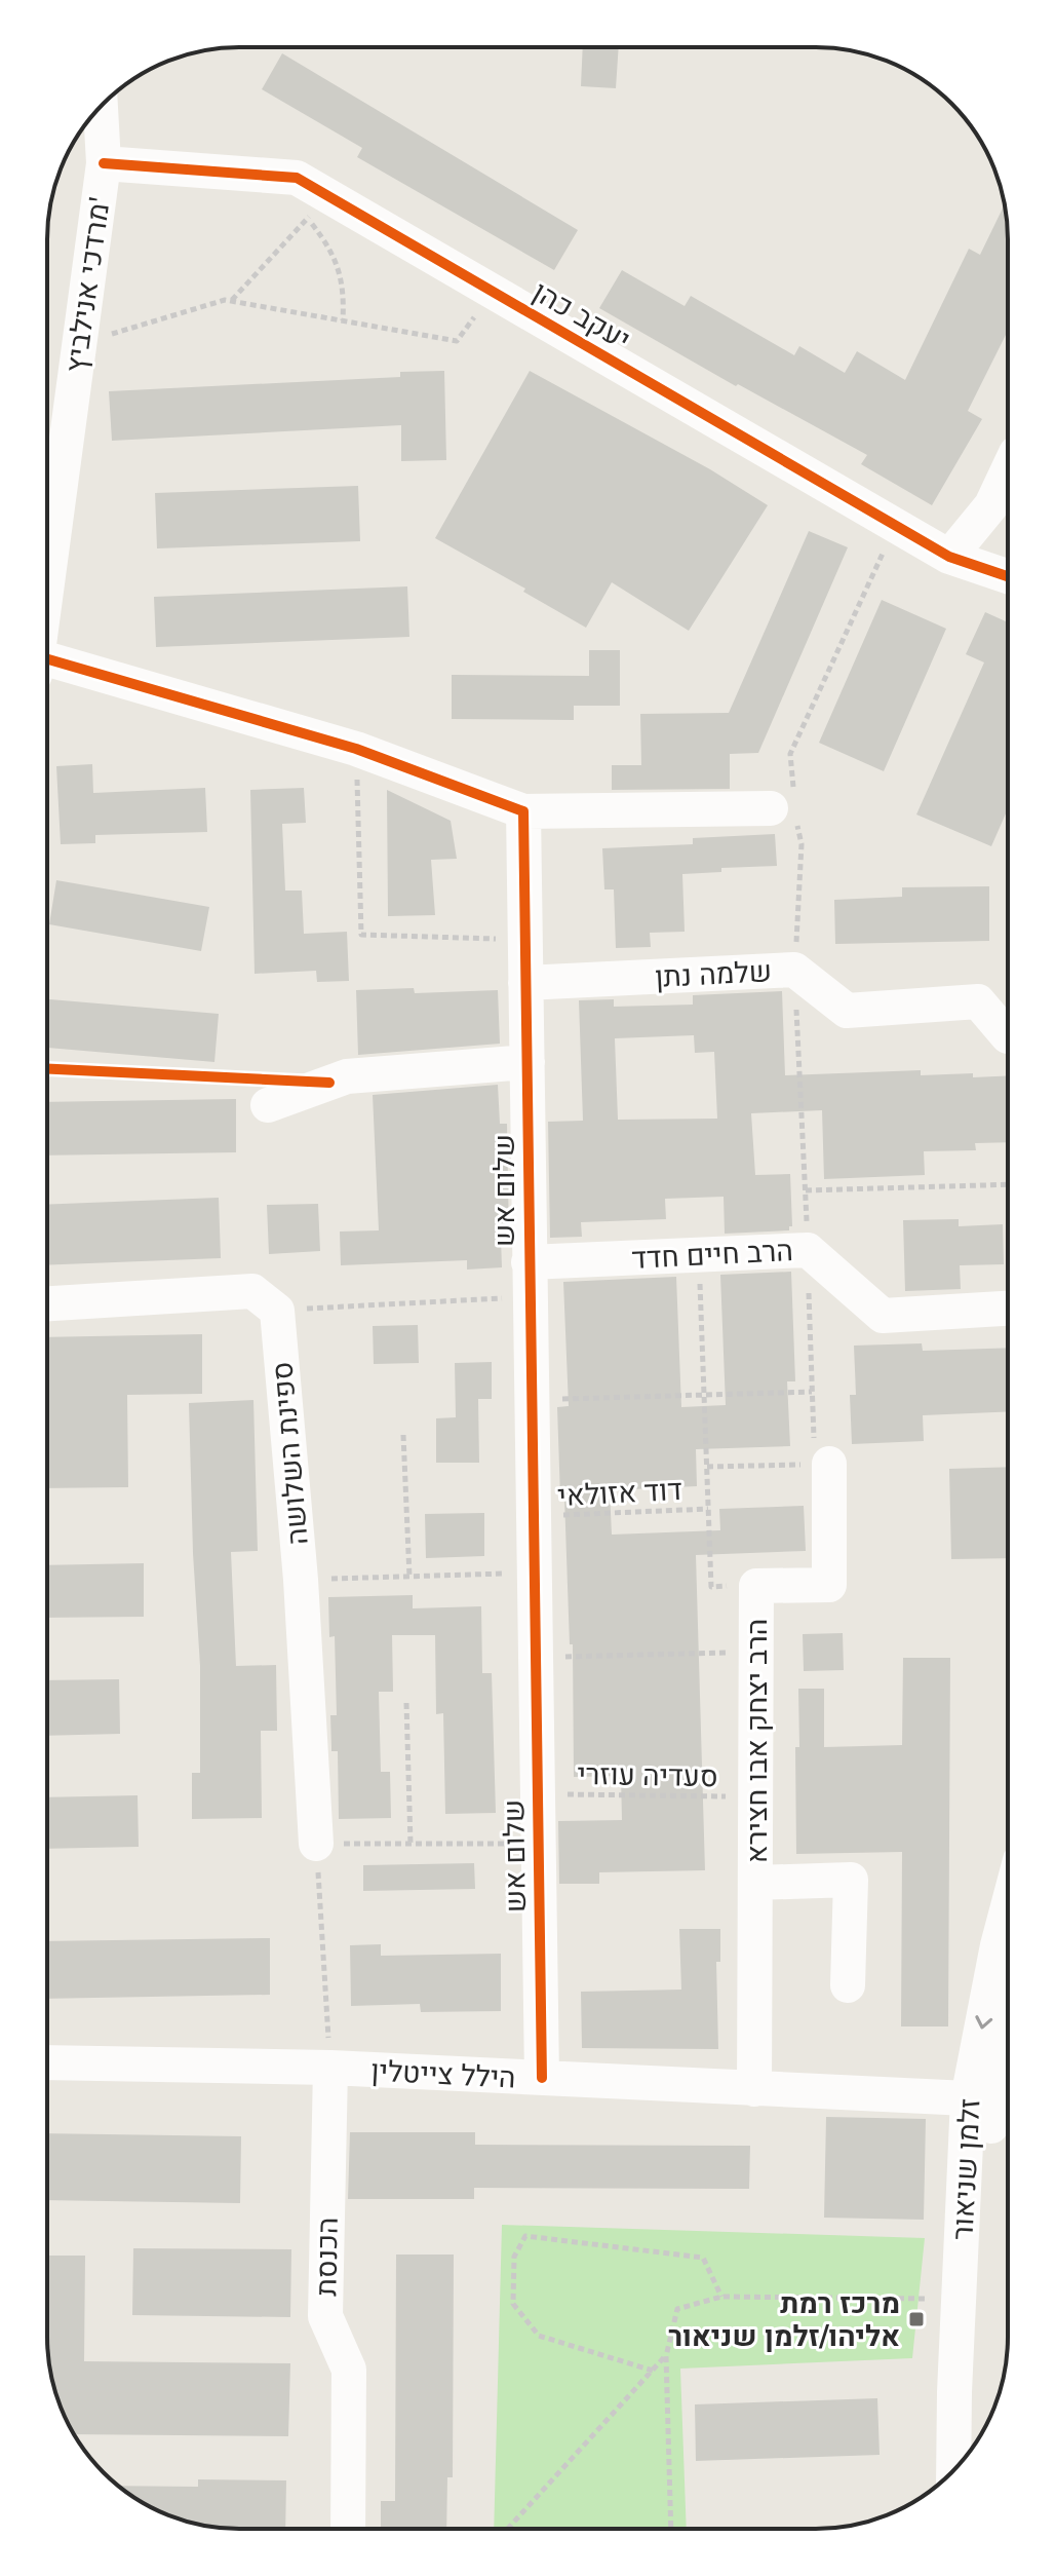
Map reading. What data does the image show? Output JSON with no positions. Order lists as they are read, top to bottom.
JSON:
{
  "streets": {
    "street": [
      "מרדכי אנילביץ'",
      "יעקב כהן",
      "שלמה נתן",
      "שלום אש",
      "הרב חיים חדד",
      "ספינת השלושה",
      "הרב יצחק אבו חצירא",
      "הילל צייטלין",
      "זלמן שניאור",
      "הכנסת"
    ],
    "path": ["דוד אזולאי", "סעדיה עוזרי"]
  },
  "crossings": [
    ["מרדכי אנילביץ'", "יעקב כהן"],
    ["שלמה נתן", "שלום אש"],
    ["שלום אש", "הרב חיים חדד"],
    ["שלום אש", "דוד אזולאי"],
    ["שלום אש", "סעדיה עוזרי"],
    ["שלום אש", "הילל צייטלין"],
    ["הרב יצחק אבו חצירא", "סעדיה עוזרי"],
    ["הרב יצחק אבו חצירא", "הילל צייטלין"],
    ["הילל צייטלין", "זלמן שניאור"],
    ["הילל צייטלין", "הכנסת"]
  ],
  "places": {
    "transit": ["מרכז רמת אליהו/זלמן שניאור"]
  }
}
